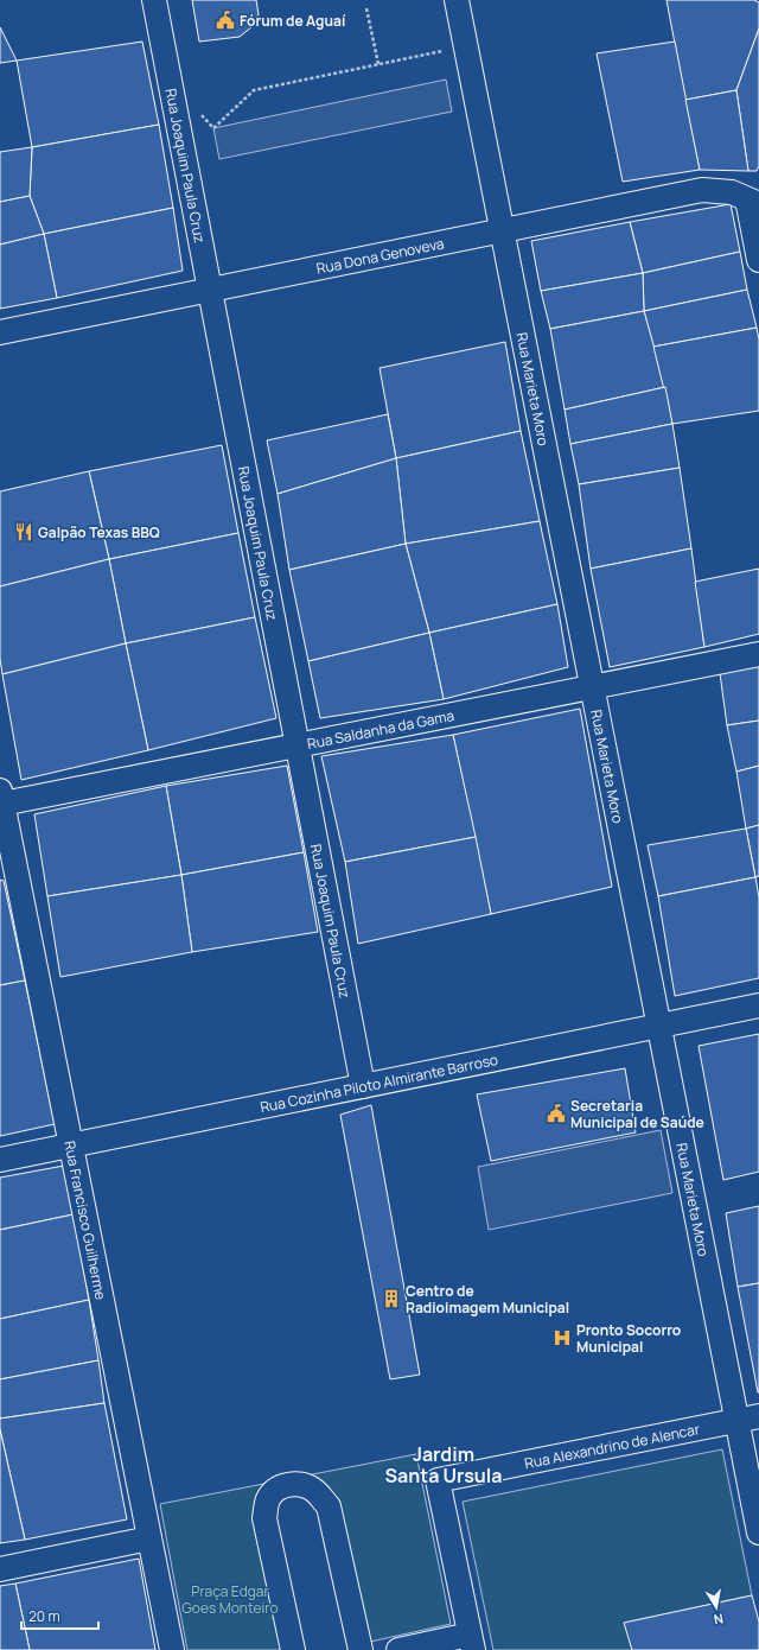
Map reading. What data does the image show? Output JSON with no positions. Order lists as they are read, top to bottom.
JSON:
{
  "streets": {
    "street": [
      "Rua Joaquim Paula Cruz",
      "Rua Dona Genoveva",
      "Rua Marieta Moro",
      "Rua Saldanha da Gama",
      "Rua Cozinha Piloto Almirante Barroso",
      "Rua Francisco Guilherme",
      "Rua Alexandrino de Alencar"
    ]
  },
  "crossings": [
    ["Rua Joaquim Paula Cruz", "Rua Dona Genoveva"],
    ["Rua Joaquim Paula Cruz", "Rua Saldanha da Gama"],
    ["Rua Joaquim Paula Cruz", "Rua Cozinha Piloto Almirante Barroso"],
    ["Rua Dona Genoveva", "Rua Marieta Moro"],
    ["Rua Marieta Moro", "Rua Saldanha da Gama"],
    ["Rua Marieta Moro", "Rua Cozinha Piloto Almirante Barroso"],
    ["Rua Marieta Moro", "Rua Alexandrino de Alencar"],
    ["Rua Saldanha da Gama", "Rua Francisco Guilherme"],
    ["Rua Cozinha Piloto Almirante Barroso", "Rua Francisco Guilherme"]
  ],
  "districts": ["Jardim Santa Ursula"],
  "parks": ["Praça Edgar Goes Monteiro"],
  "places": {
    "public building": ["Fórum de Aguaí", "Secretaria Municipal de Saúde"],
    "restaurant": ["Galpão Texas BBQ"],
    "building": ["Centro de Radioimagem Municipal"],
    "hospital": ["Pronto Socorro Municipal"]
  },
  "scale_bar": "20 m",
  "north": "bottom"
}
